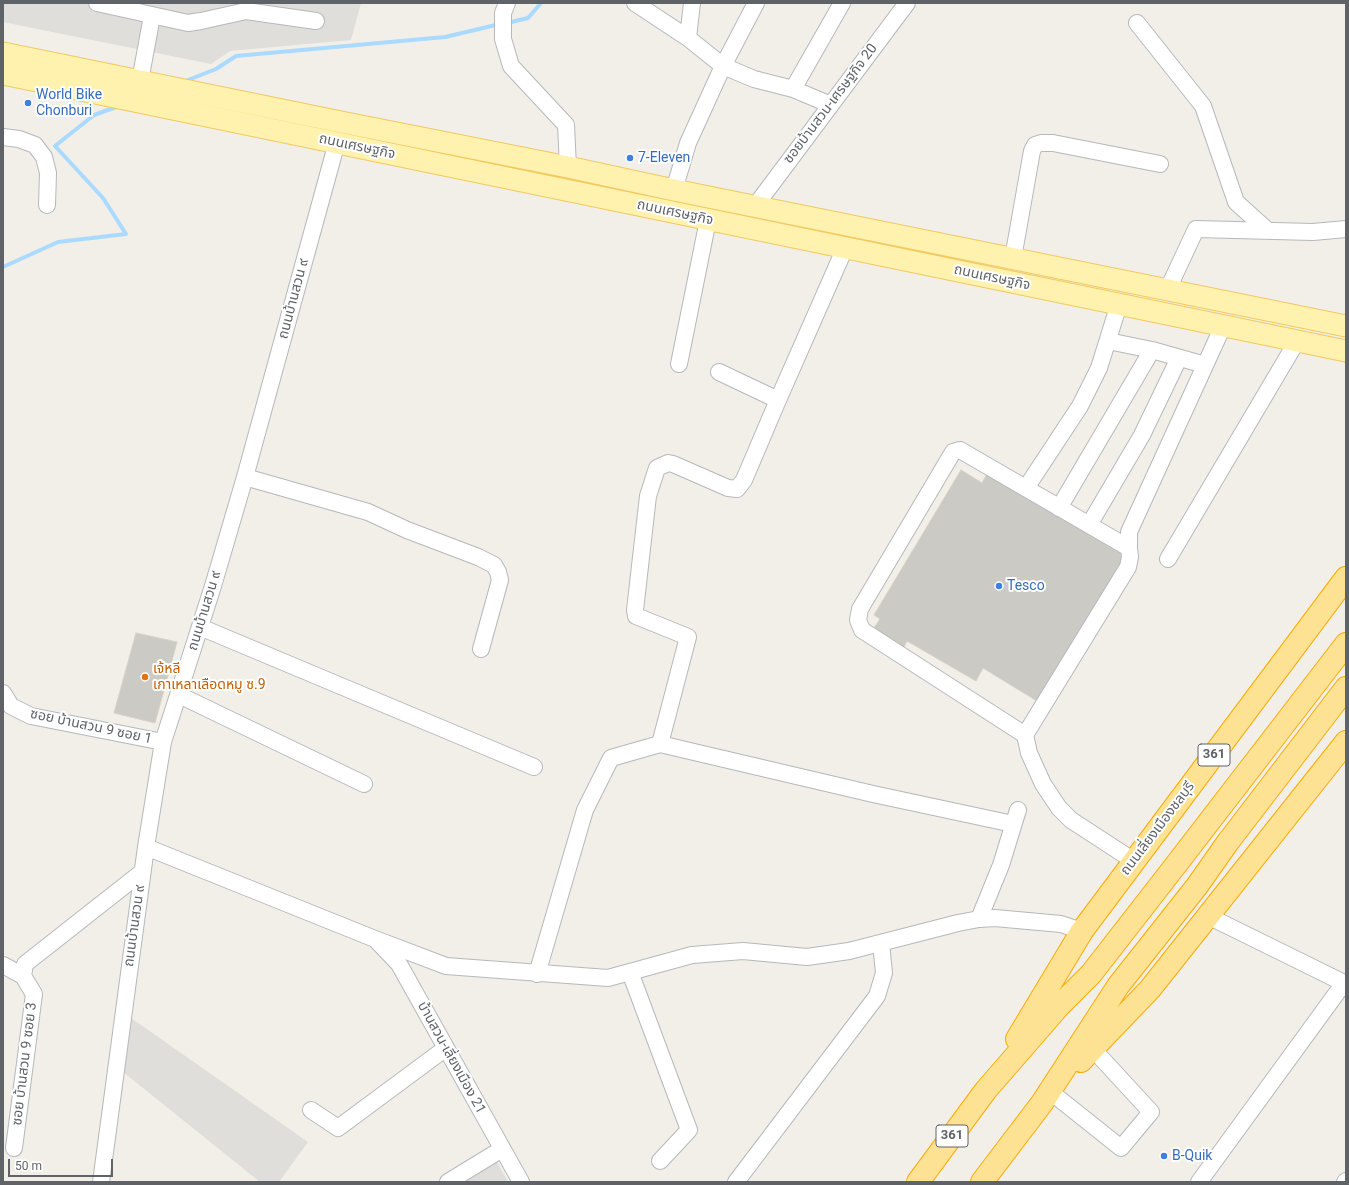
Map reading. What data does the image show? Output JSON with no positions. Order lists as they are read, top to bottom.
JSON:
{
  "streets": {
    "highway": ["361", "ถนนเลี่ยงเมืองชลบุรี"],
    "main road": ["ถนนเศรษฐกิจ"],
    "street": [
      "ซอยบ้านสวน-เศรษฐกิจ 20",
      "ถนนบ้านสวน ๙",
      "ซอย บ้านสวน 9 ซอย 1",
      "บ้านสวน-เลี่ยงเมือง 21",
      "ซอย บ้านสวน 9 ซอย 3"
    ]
  },
  "crossings": [
    ["ซอยบ้านสวน-เศรษฐกิจ 20", "ถนนเศรษฐกิจ"],
    ["ถนนเศรษฐกิจ", "ถนนบ้านสวน ๙"],
    ["ถนนบ้านสวน ๙", "ซอย บ้านสวน 9 ซอย 1"]
  ],
  "places": [
    "World Bike Chonburi",
    "7-Eleven",
    "Tesco",
    "เจ้หลี เกาเหลาเลือดหมู ซ.9",
    "B-Quik"
  ],
  "scale_bar": "50 m"
}
